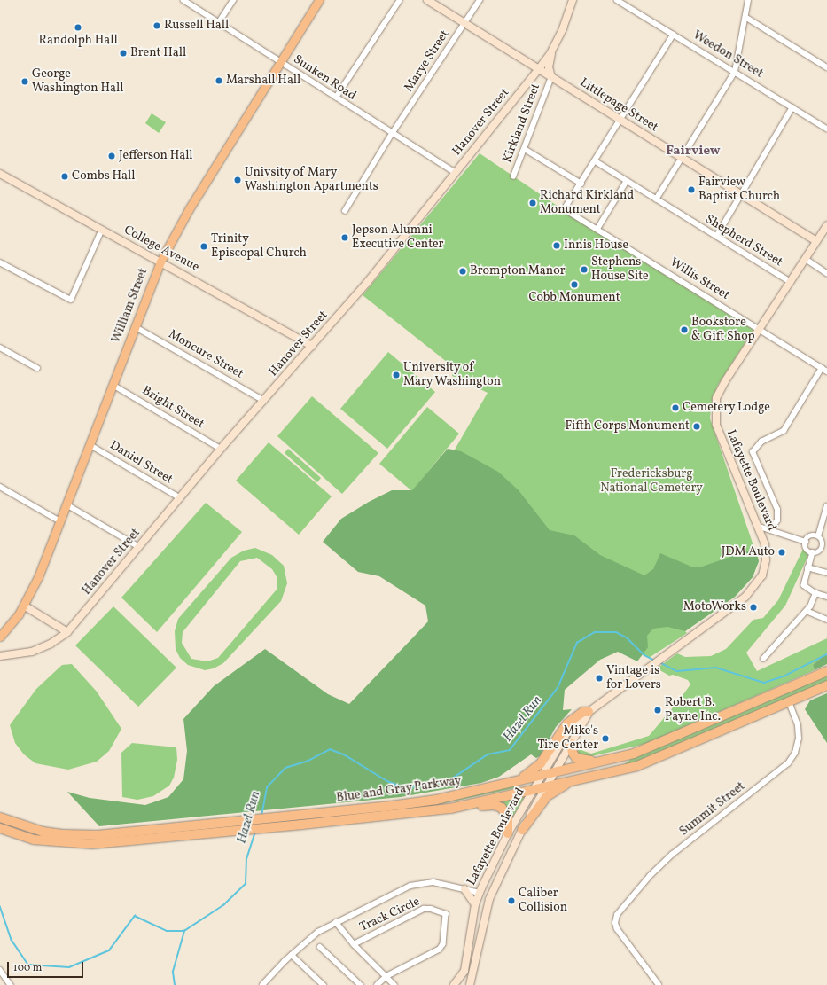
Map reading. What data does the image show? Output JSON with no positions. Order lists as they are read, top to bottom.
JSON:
{
  "streets": {
    "highway": ["Blue and Gray Parkway"],
    "main road": ["William Street"],
    "street": [
      "Weedon Street",
      "Marye Street",
      "Sunken Road",
      "Littlepage Street",
      "Hanover Street",
      "Kirkland Street",
      "Shepherd Street",
      "College Avenue",
      "Willis Street",
      "Moncure Street",
      "Bright Street",
      "Daniel Street",
      "Lafayette Boulevard",
      "Summit Street",
      "Track Circle"
    ]
  },
  "crossings": [
    ["Marye Street", "Sunken Road"],
    ["Marye Street", "Littlepage Street"],
    ["Sunken Road", "Hanover Street"],
    ["Sunken Road", "William Street"],
    ["Littlepage Street", "Hanover Street"],
    ["Littlepage Street", "Kirkland Street"],
    ["Littlepage Street", "Lafayette Boulevard"],
    ["Hanover Street", "College Avenue"],
    ["Hanover Street", "Moncure Street"],
    ["Hanover Street", "Bright Street"],
    ["Hanover Street", "Daniel Street"],
    ["Shepherd Street", "Lafayette Boulevard"],
    ["College Avenue", "William Street"],
    ["Willis Street", "Lafayette Boulevard"],
    ["William Street", "Moncure Street"],
    ["William Street", "Bright Street"],
    ["William Street", "Daniel Street"],
    ["Lafayette Boulevard", "Blue and Gray Parkway"],
    ["Blue and Gray Parkway", "Summit Street"]
  ],
  "districts": ["Fairview"],
  "water": ["Hazel Run"],
  "parks": ["Fredericksburg National Cemetery"],
  "places": [
    "Russell Hall",
    "Randolph Hall",
    "Brent Hall",
    "Marshall Hall",
    "George Washington Hall",
    "Jefferson Hall",
    "Combs Hall",
    "Univsity of Mary Washington Apartments",
    "Fairview Baptist Church",
    "Richard Kirkland Monument",
    "Jepson Alumni Executive Center",
    "Innis House",
    "Trinity Episcopal Church",
    "Stephens House Site",
    "Brompton Manor",
    "Cobb Monument",
    "Bookstore & Gift Shop",
    "University of Mary Washington",
    "Cemetery Lodge",
    "Fifth Corps Monument",
    "JDM Auto",
    "MotoWorks",
    "Vintage is for Lovers",
    "Robert B. Payne Inc.",
    "Mike's Tire Center",
    "Caliber Collision"
  ],
  "scale_bar": "100 m"
}
